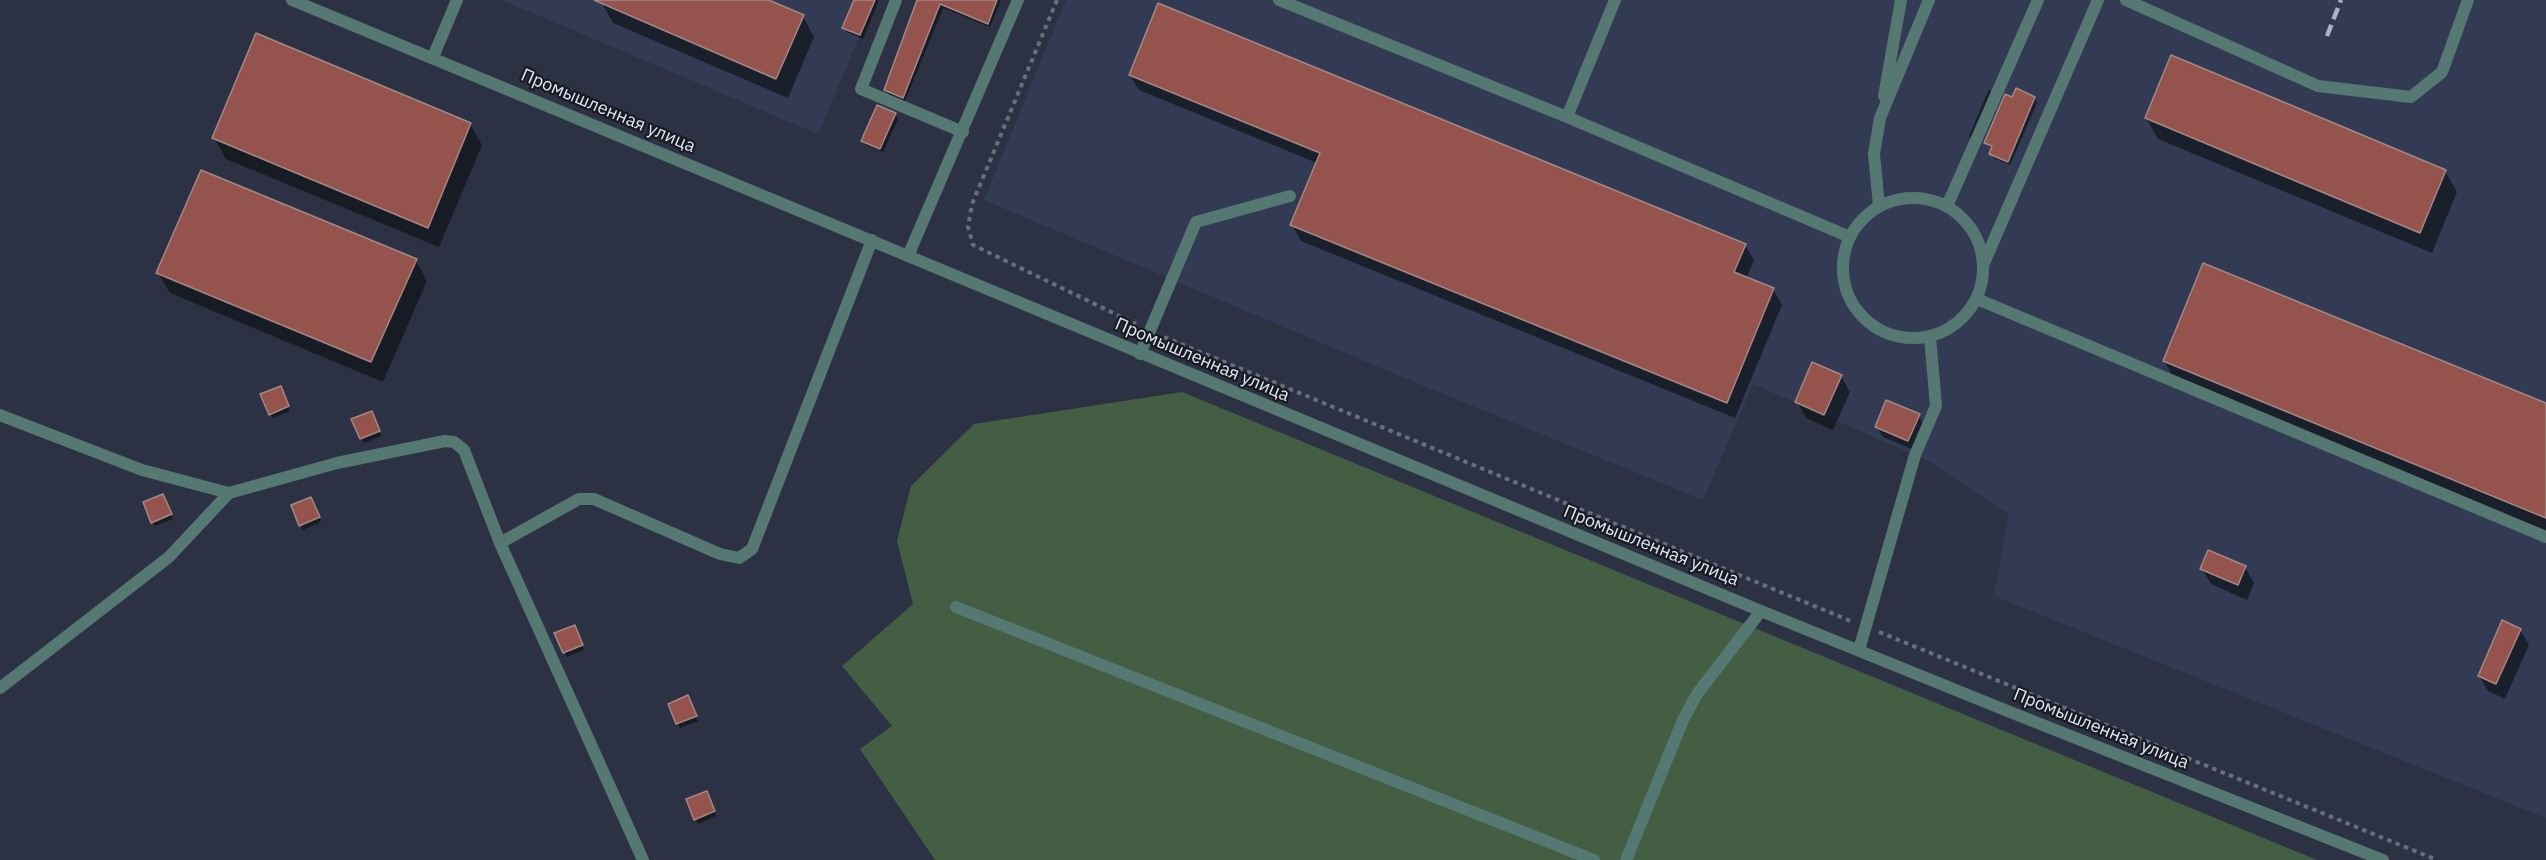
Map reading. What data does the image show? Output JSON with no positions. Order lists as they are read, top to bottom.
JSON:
{
  "streets": {
    "street": ["Промышленная улица"]
  }
}
